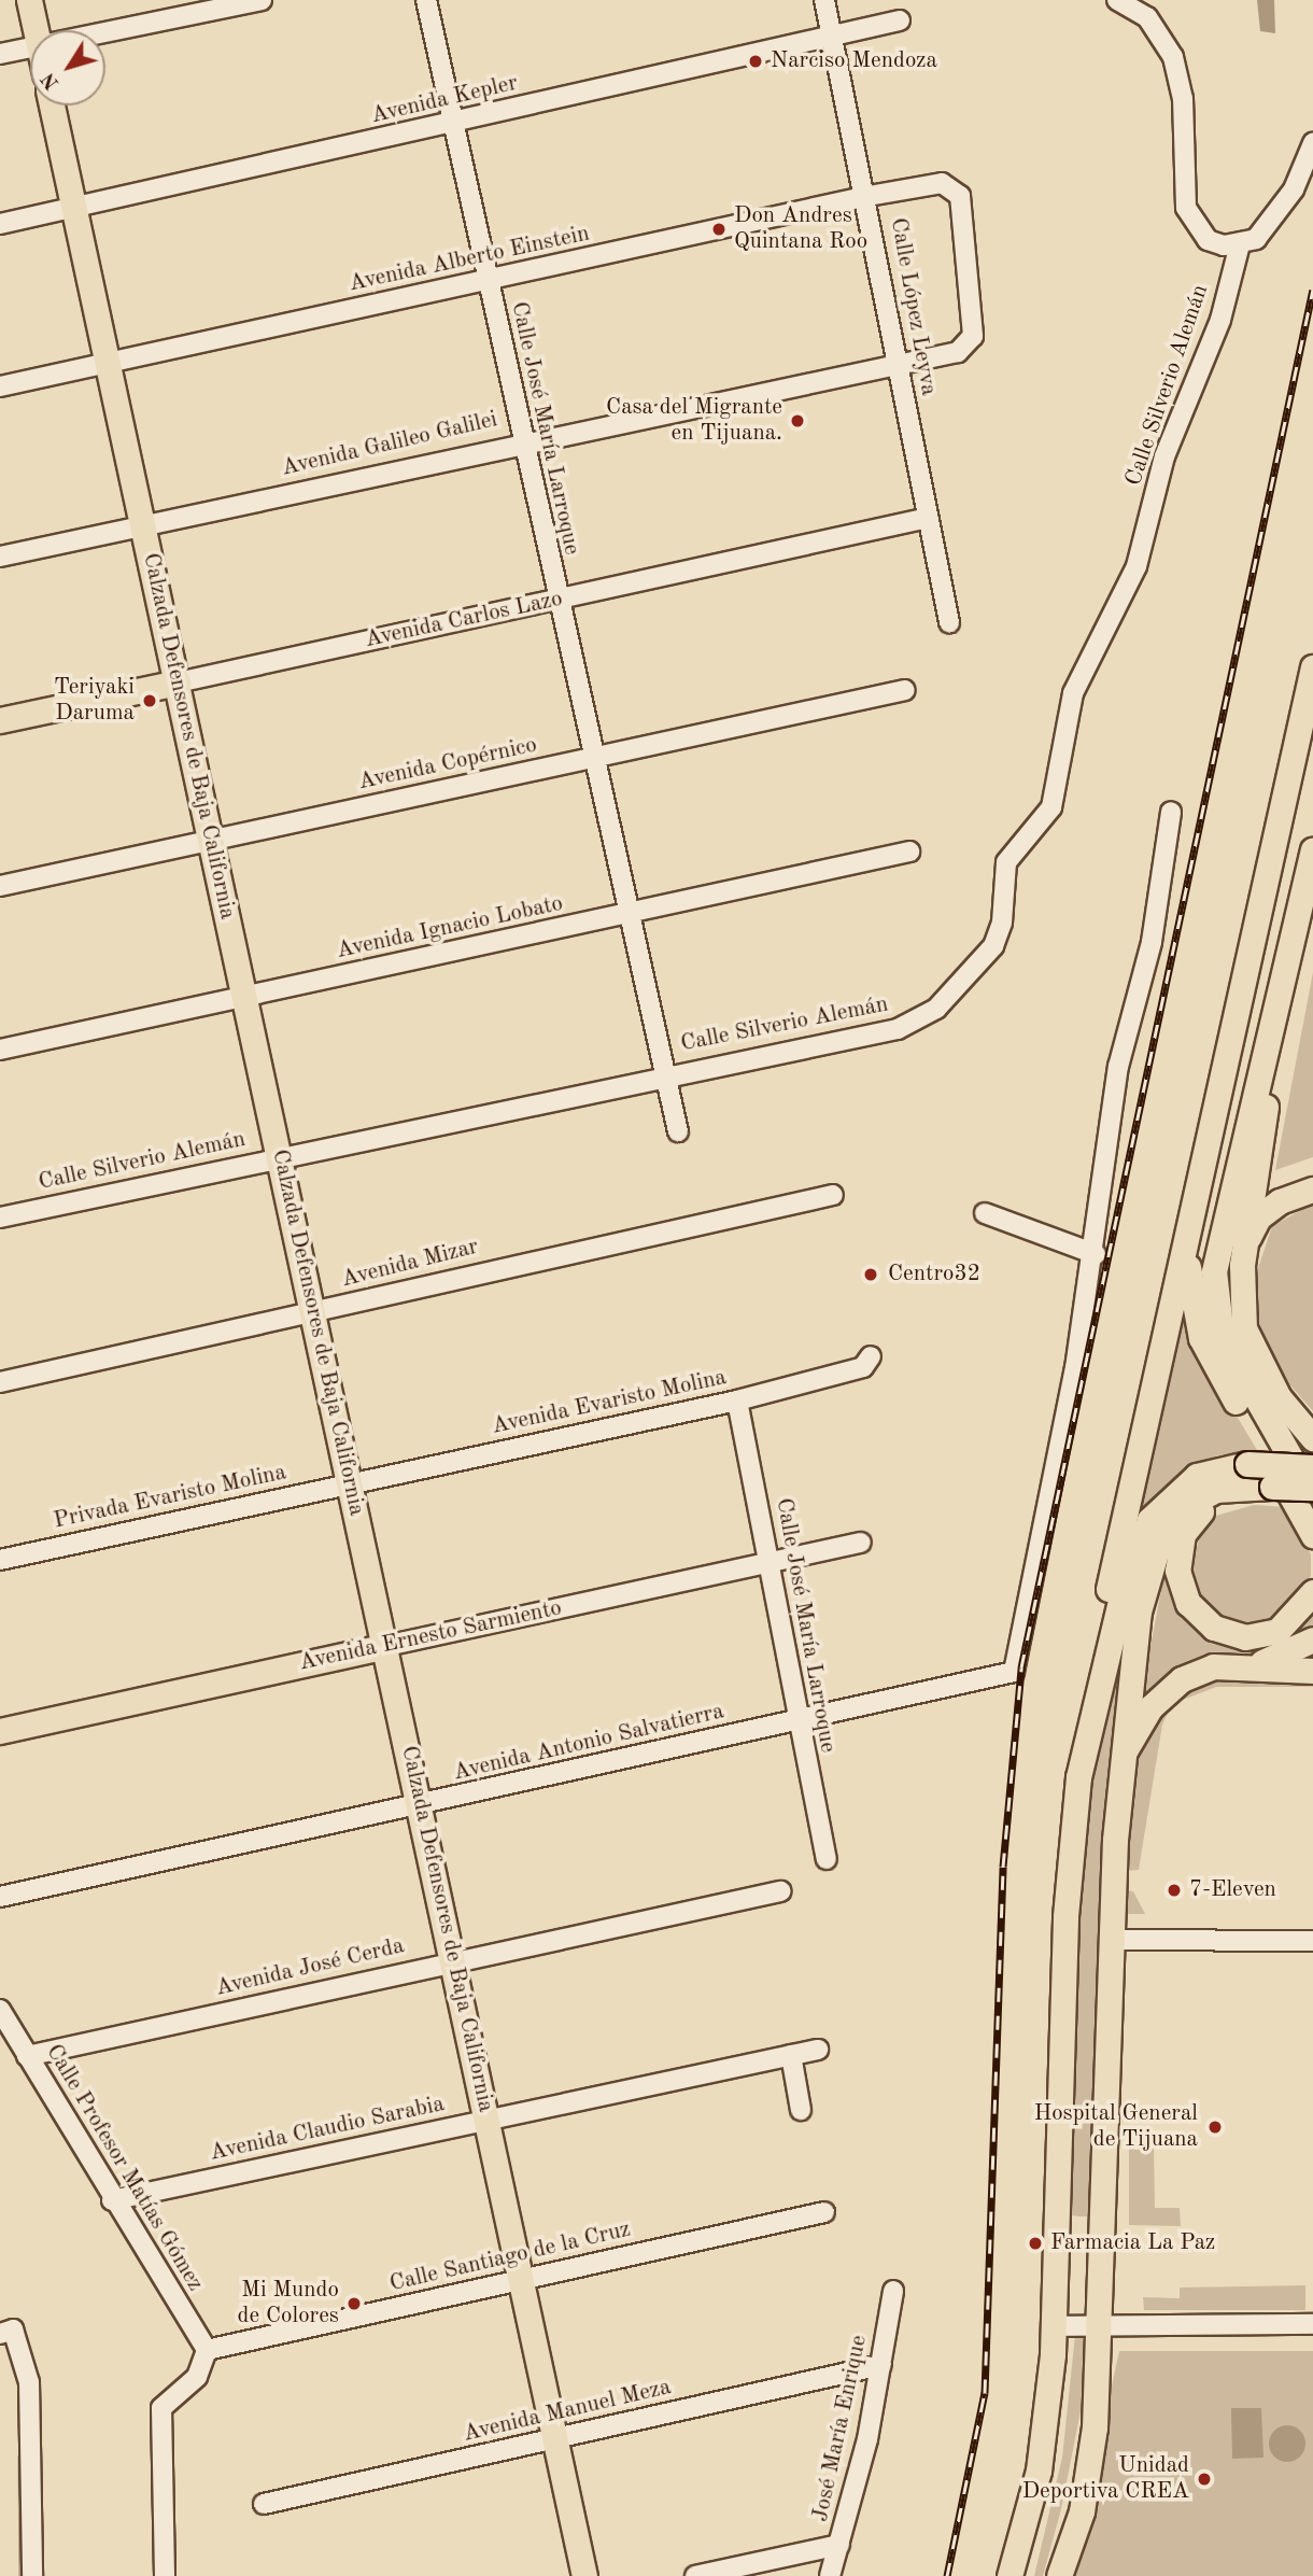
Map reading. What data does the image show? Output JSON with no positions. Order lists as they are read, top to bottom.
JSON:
{
  "streets": {
    "main road": ["Avenida Carlos Lazo", "Calzada Defensores de Baja California", "Avenida Ernesto Sarmiento"],
    "street": [
      "Avenida Kepler",
      "Avenida Alberto Einstein",
      "Calle López Leyva",
      "Calle Silverio Alemán",
      "Calle José María Larroque",
      "Avenida Galileo Galilei",
      "Avenida Copérnico",
      "Avenida Ignacio Lobato",
      "Avenida Mizar",
      "Avenida Evaristo Molina",
      "Privada Evaristo Molina",
      "Avenida Antonio Salvatierra",
      "Avenida José Cerda",
      "Avenida Claudio Sarabia",
      "Calle Profesor Matías Gómez",
      "Calle Santiago de la Cruz",
      "Avenida Manuel Meza",
      "José María Enrique"
    ]
  },
  "crossings": [
    ["Avenida Kepler", "Calle López Leyva"],
    ["Avenida Kepler", "Calle José María Larroque"],
    ["Avenida Kepler", "Calzada Defensores de Baja California"],
    ["Avenida Alberto Einstein", "Calle López Leyva"],
    ["Avenida Alberto Einstein", "Calle José María Larroque"],
    ["Avenida Alberto Einstein", "Avenida Galileo Galilei"],
    ["Avenida Alberto Einstein", "Calzada Defensores de Baja California"],
    ["Calle López Leyva", "Avenida Galileo Galilei"],
    ["Calle López Leyva", "Avenida Carlos Lazo"],
    ["Calle Silverio Alemán", "Calle José María Larroque"],
    ["Calle Silverio Alemán", "Calzada Defensores de Baja California"],
    ["Calle José María Larroque", "Avenida Galileo Galilei"],
    ["Calle José María Larroque", "Avenida Carlos Lazo"],
    ["Calle José María Larroque", "Avenida Copérnico"],
    ["Calle José María Larroque", "Avenida Ignacio Lobato"],
    ["Calle José María Larroque", "Avenida Evaristo Molina"],
    ["Calle José María Larroque", "Avenida Ernesto Sarmiento"],
    ["Calle José María Larroque", "Avenida Antonio Salvatierra"],
    ["Avenida Galileo Galilei", "Calzada Defensores de Baja California"],
    ["Avenida Carlos Lazo", "Calzada Defensores de Baja California"],
    ["Calzada Defensores de Baja California", "Avenida Copérnico"],
    ["Calzada Defensores de Baja California", "Avenida Ignacio Lobato"],
    ["Calzada Defensores de Baja California", "Avenida Mizar"],
    ["Calzada Defensores de Baja California", "Avenida Evaristo Molina"],
    ["Calzada Defensores de Baja California", "Privada Evaristo Molina"],
    ["Calzada Defensores de Baja California", "Avenida Ernesto Sarmiento"],
    ["Calzada Defensores de Baja California", "Avenida Antonio Salvatierra"],
    ["Calzada Defensores de Baja California", "Avenida José Cerda"],
    ["Calzada Defensores de Baja California", "Avenida Claudio Sarabia"],
    ["Calzada Defensores de Baja California", "Calle Santiago de la Cruz"],
    ["Calzada Defensores de Baja California", "Avenida Manuel Meza"],
    ["Avenida Evaristo Molina", "Privada Evaristo Molina"],
    ["Avenida José Cerda", "Calle Profesor Matías Gómez"],
    ["Avenida Claudio Sarabia", "Calle Profesor Matías Gómez"],
    ["Calle Profesor Matías Gómez", "Calle Santiago de la Cruz"],
    ["Avenida Manuel Meza", "José María Enrique"]
  ],
  "places": [
    "Narciso Mendoza",
    "Don Andres Quintana Roo",
    "Casa del Migrante en Tijuana.",
    "Teriyaki Daruma",
    "Centro32",
    "7-Eleven",
    "Hospital General de Tijuana",
    "Farmacia La Paz",
    "Mi Mundo de Colores",
    "Unidad Deportiva CREA"
  ],
  "north": "bottom left"
}
